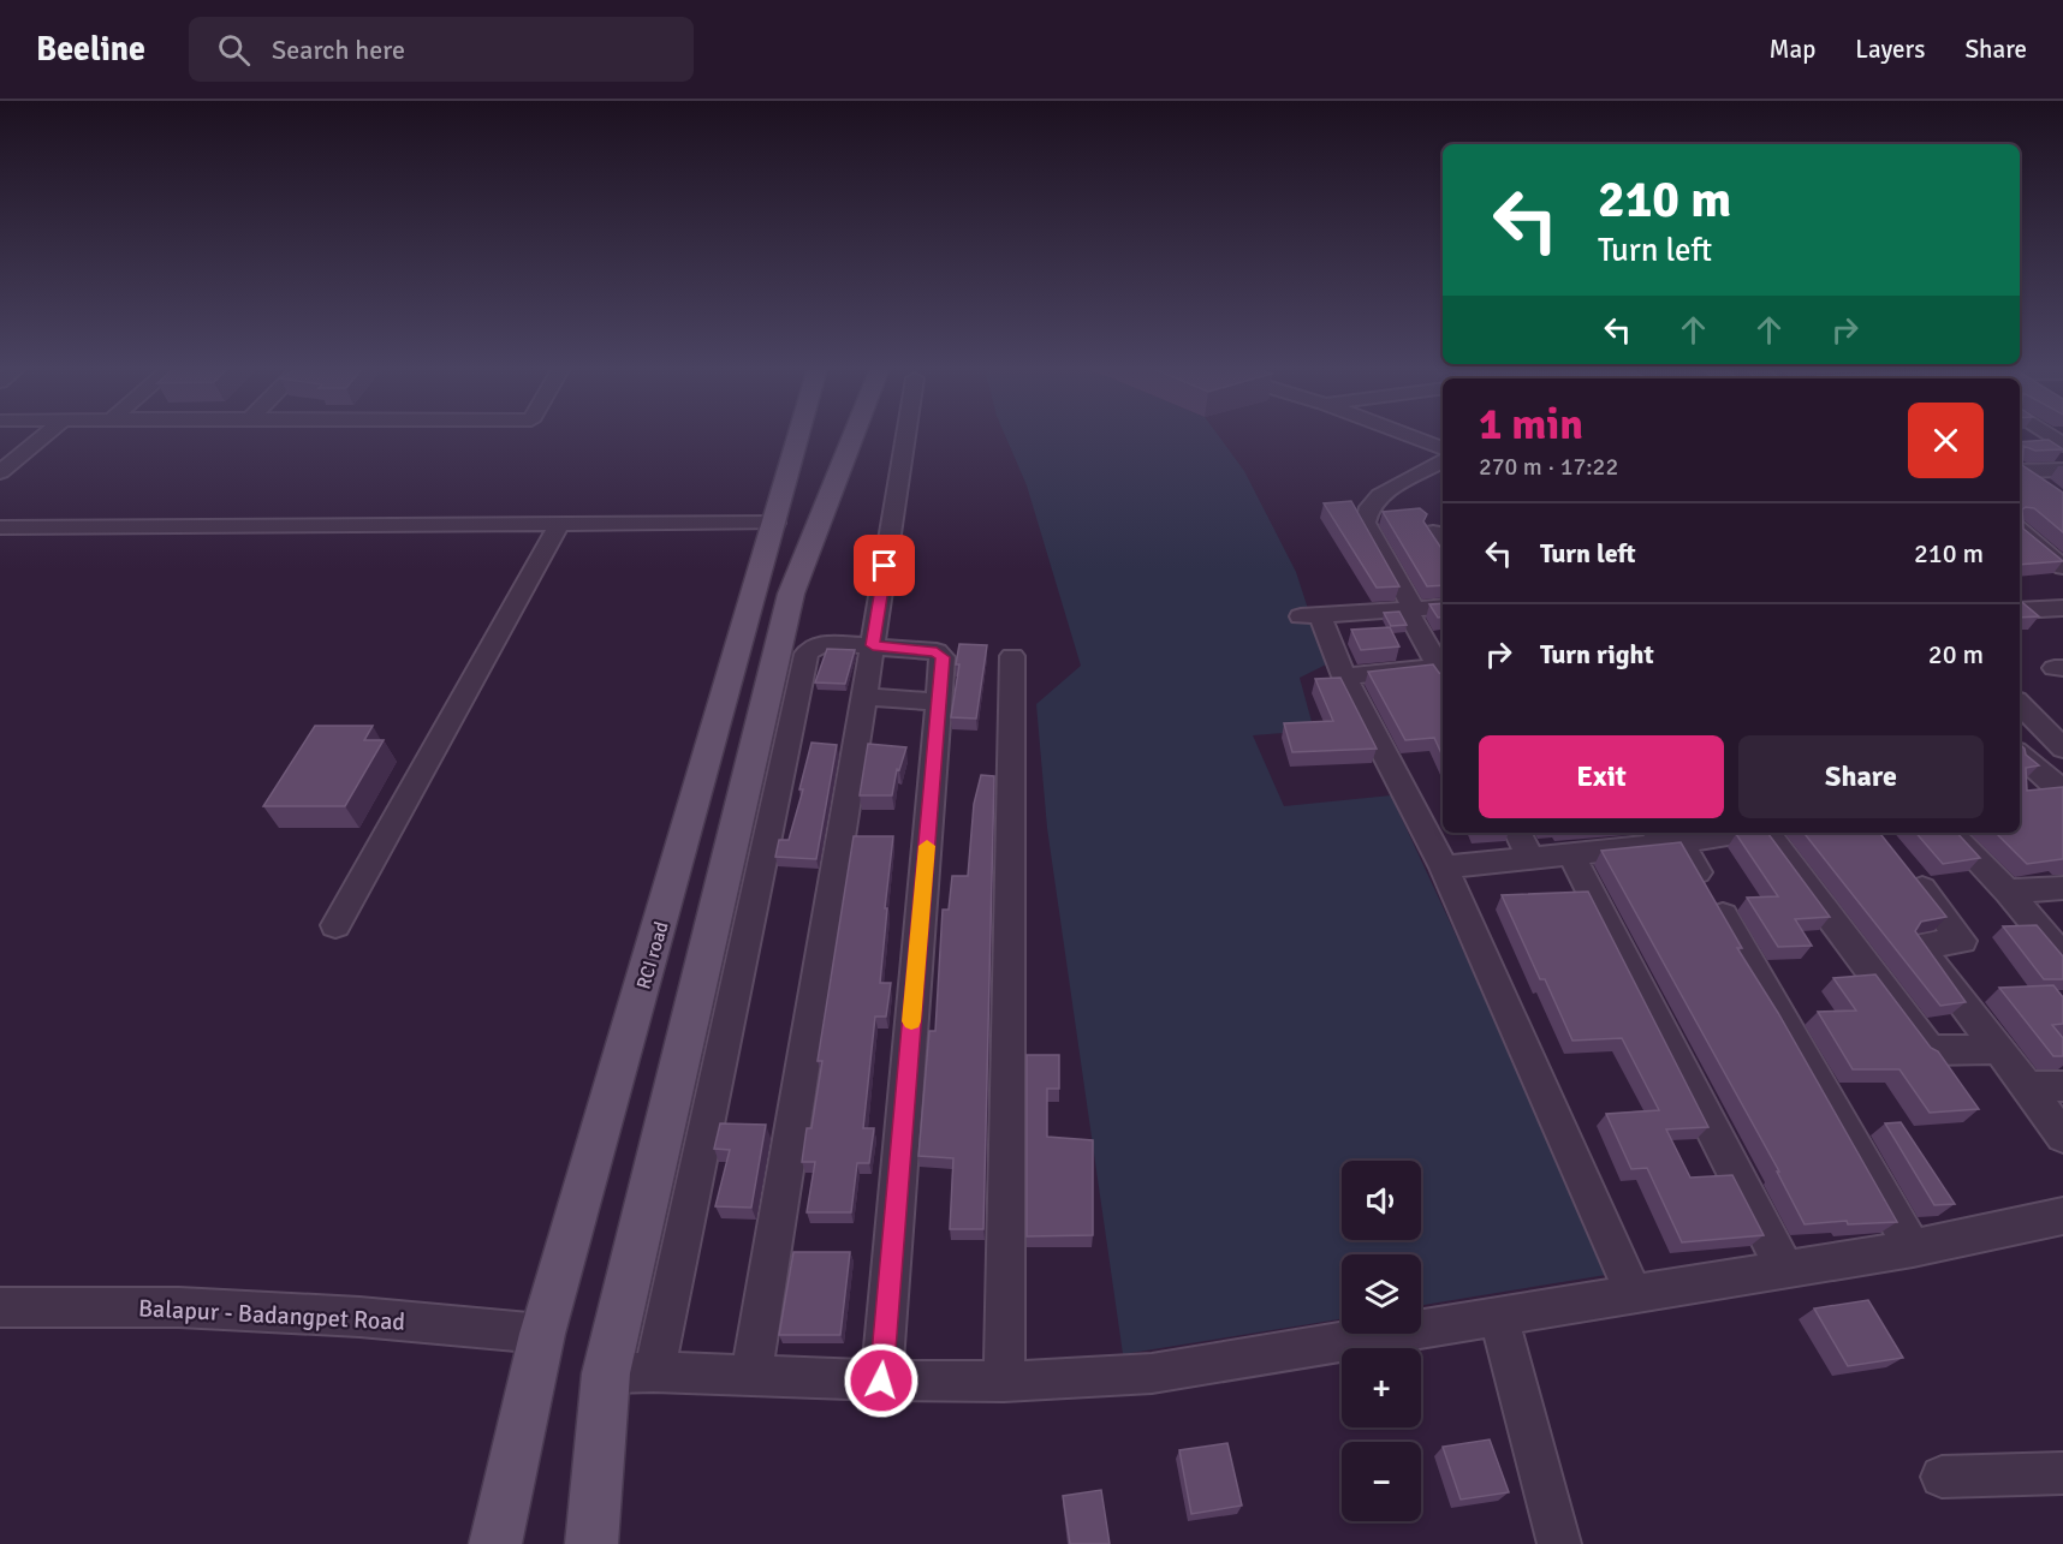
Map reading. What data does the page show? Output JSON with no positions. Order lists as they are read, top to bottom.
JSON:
{
  "streets": {
    "main road": ["RCI road"],
    "street": ["Balapur - Badangpet Road"]
  },
  "crossings": [
    ["RCI road", "Balapur - Badangpet Road"]
  ],
  "page": {
    "header": "Beeline",
    "search": "Search here",
    "nav": ["Map", "Layers", "Share"],
    "turn": ["210 m", "Turn left"],
    "heading": ["1 min", "270 m · 17:22"],
    "list": [
      {
        "name": "Turn left",
        "value": "210 m"
      },
      {
        "name": "Turn right",
        "value": "20 m"
      }
    ],
    "buttons": ["Exit", "Share"],
    "map_buttons": ["+", "−"]
  }
}
